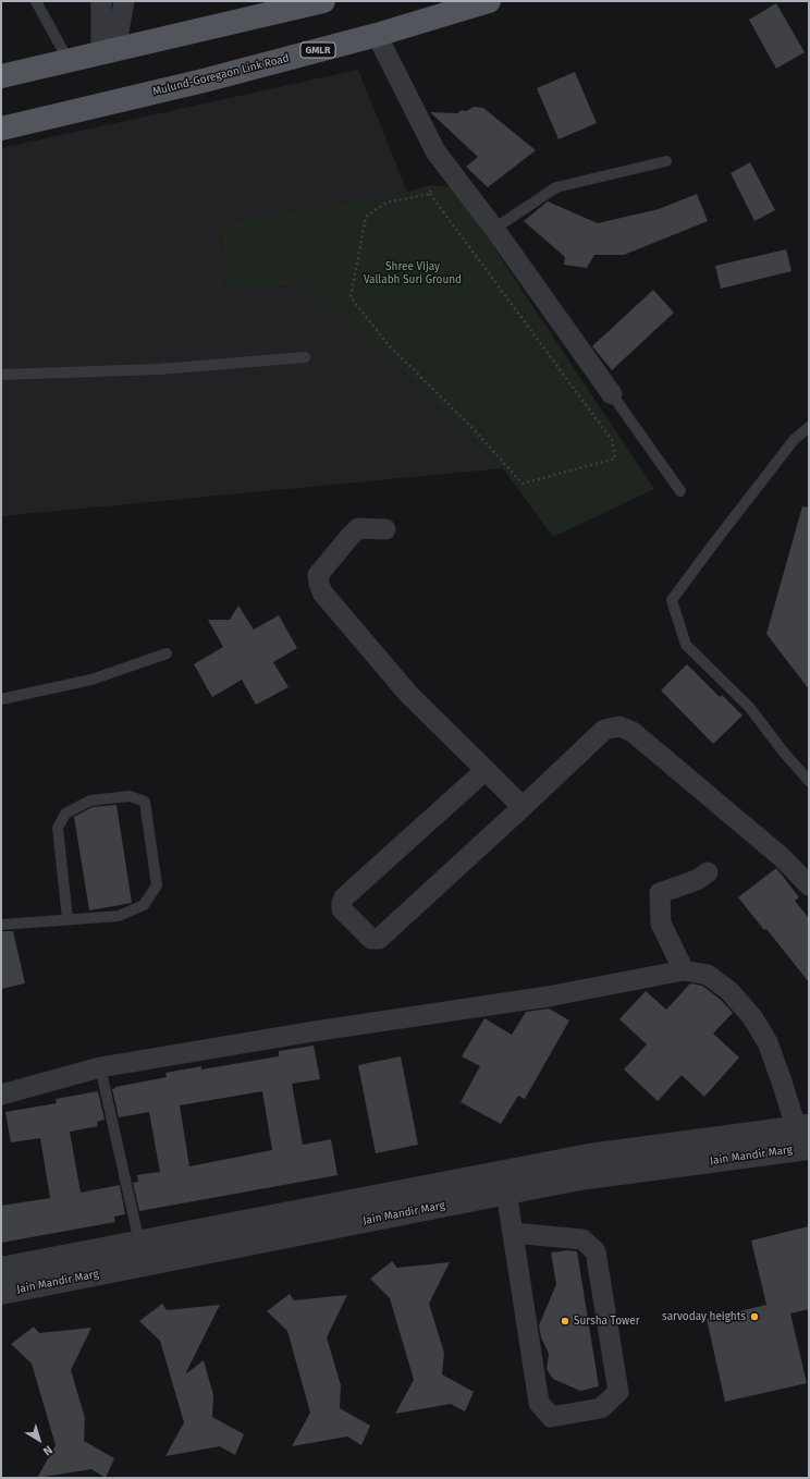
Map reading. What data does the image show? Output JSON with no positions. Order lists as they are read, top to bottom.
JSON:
{
  "streets": {
    "main road": ["GMLR", "Mulund-Goregaon Link Road"],
    "street": ["Jain Mandir Marg"]
  },
  "parks": ["Shree Vijay Vallabh Suri Ground"],
  "places": ["sarvoday heights", "Sursha Tower"],
  "north": "bottom right"
}
